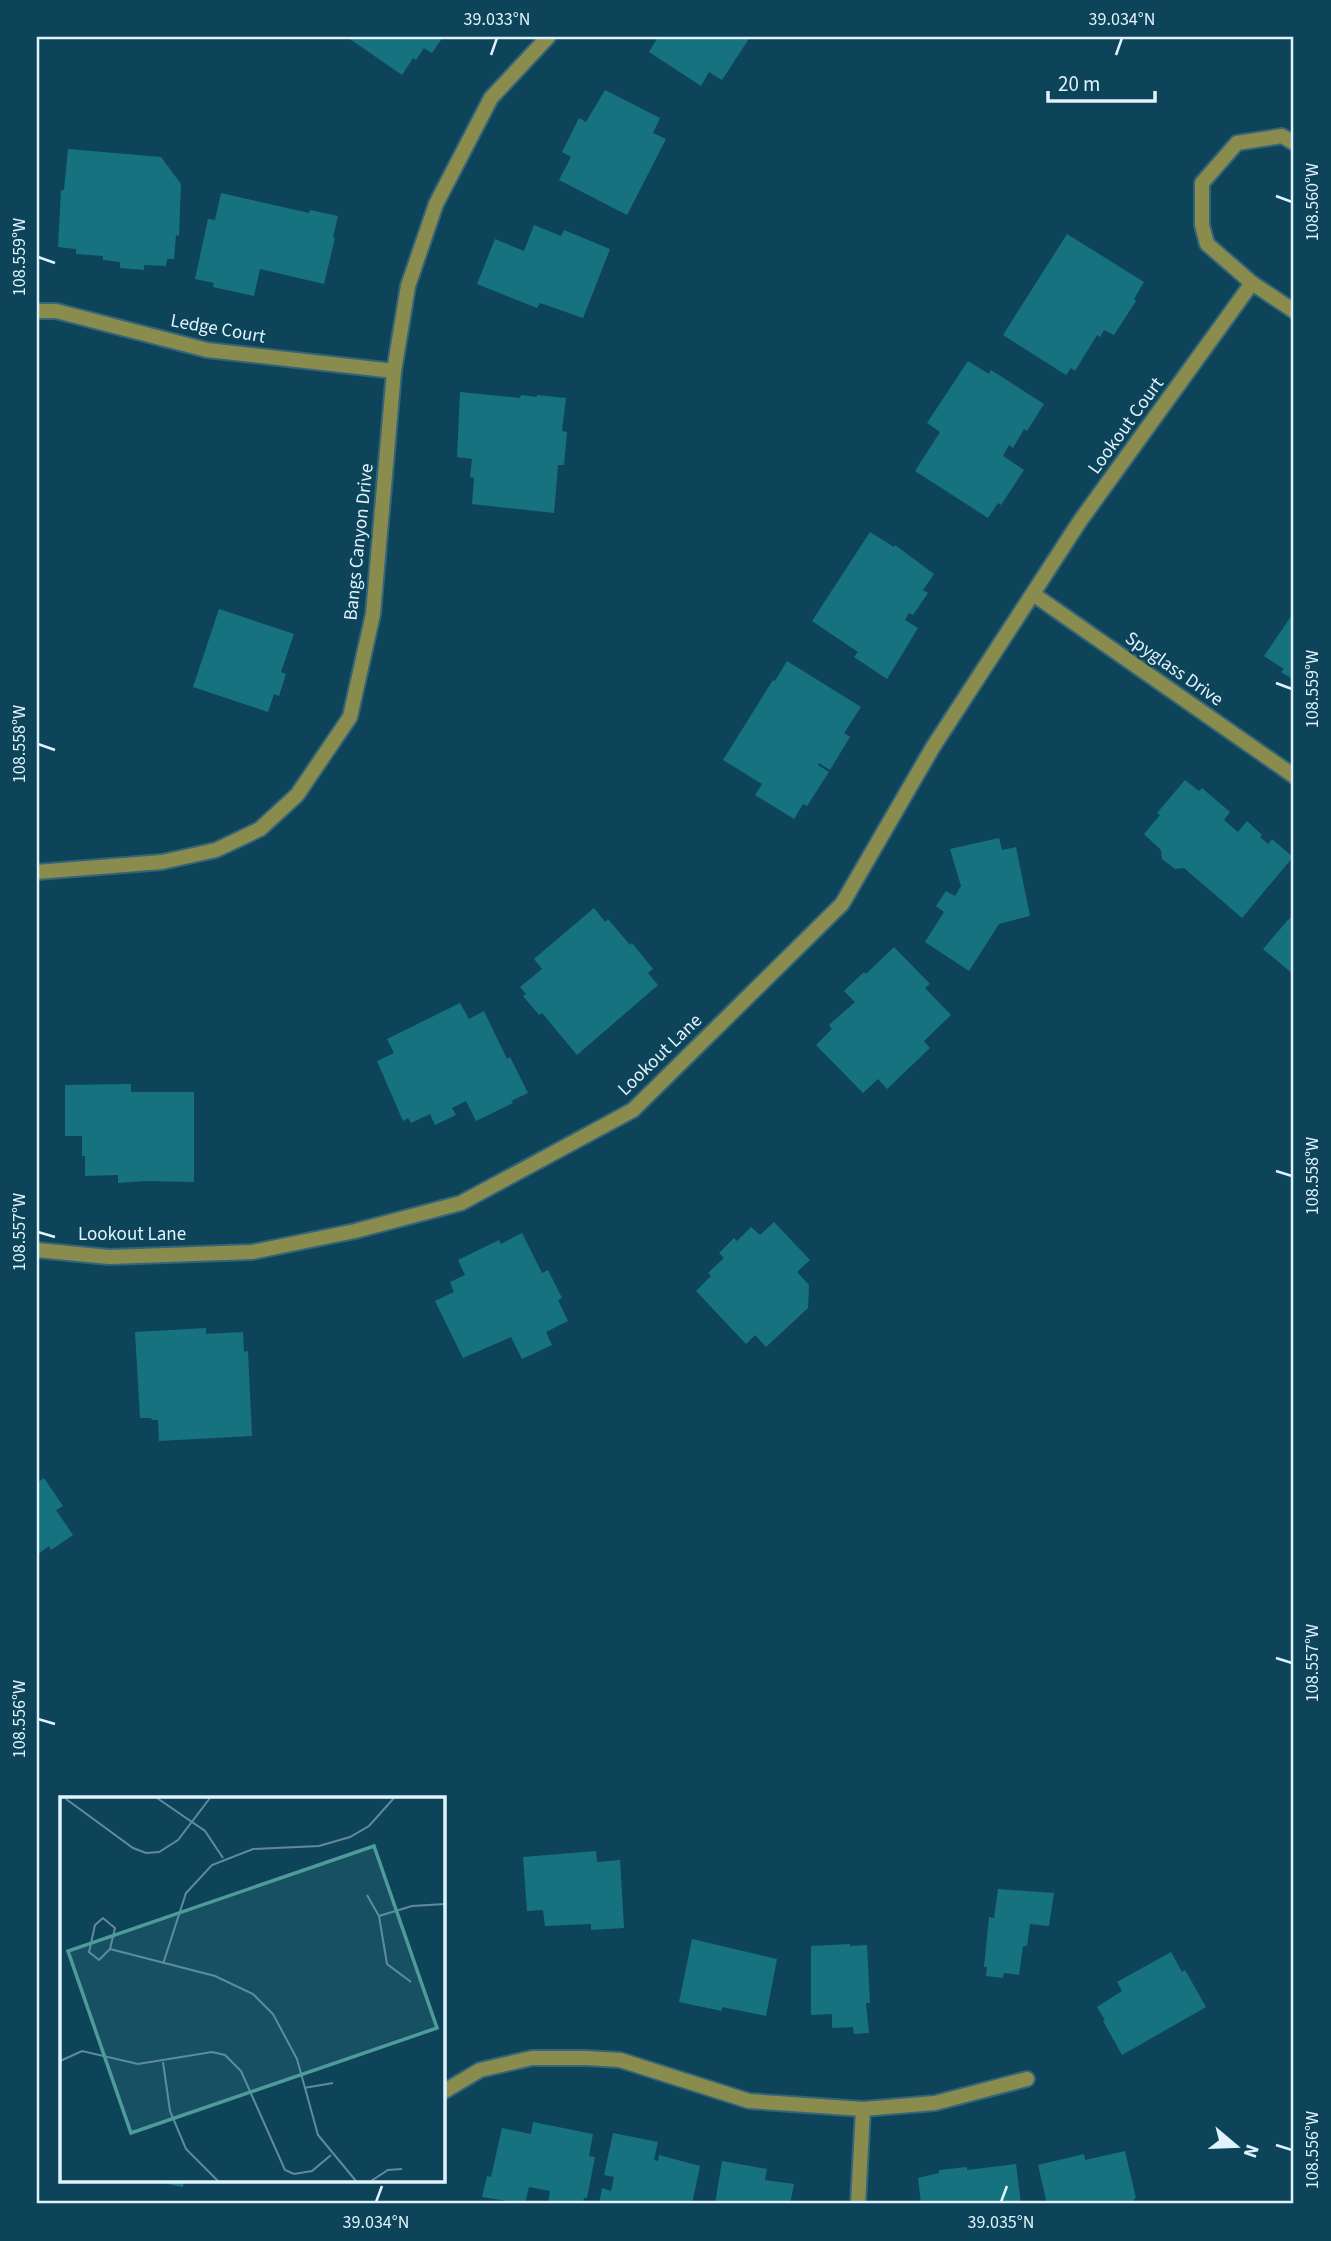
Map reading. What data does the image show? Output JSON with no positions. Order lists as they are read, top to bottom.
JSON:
{
  "streets": {
    "street": [
      "Ledge Court",
      "Lookout Court",
      "Bangs Canyon Drive",
      "Spyglass Drive",
      "Lookout Lane"
    ]
  },
  "crossings": [
    ["Ledge Court", "Bangs Canyon Drive"],
    ["Lookout Court", "Spyglass Drive"],
    ["Lookout Court", "Lookout Lane"],
    ["Spyglass Drive", "Lookout Lane"]
  ],
  "scale_bar": "20 m",
  "north": "right",
  "coordinates": [
    "39.033°N",
    "39.034°N",
    "108.560°W",
    "108.559°W",
    "108.558°W",
    "108.557°W",
    "108.556°W",
    "39.035°N"
  ]
}
